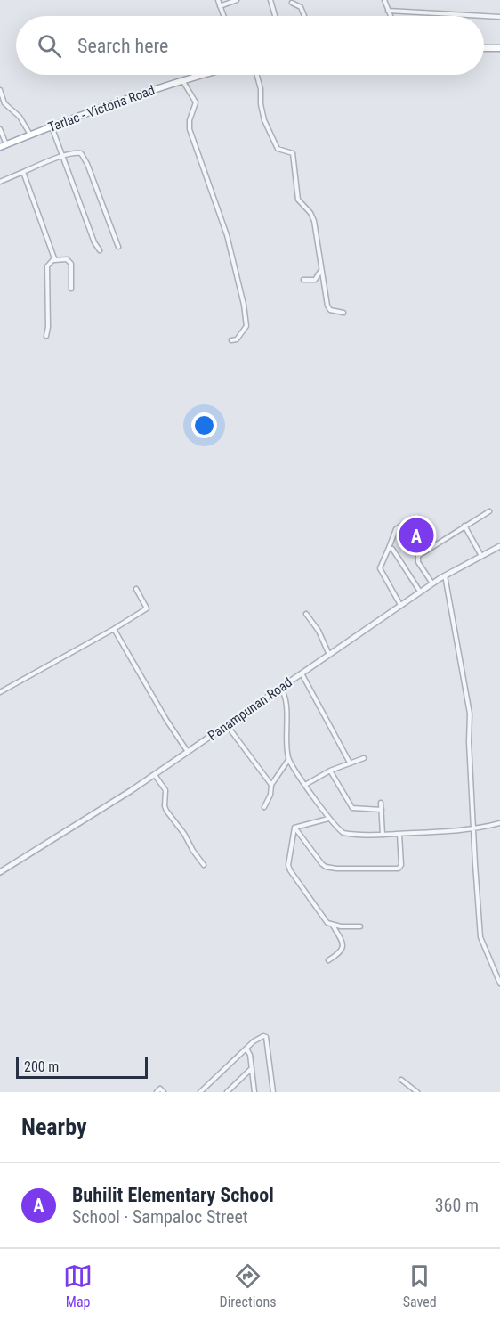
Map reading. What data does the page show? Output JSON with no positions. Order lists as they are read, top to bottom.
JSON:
{
  "streets": {
    "main road": ["Tarlac - Victoria Road"],
    "street": ["Panampunan Road"]
  },
  "scale_bar": "200 m",
  "page": {
    "search": "Search here",
    "pins": "A",
    "scale": "200 m",
    "heading": "Nearby",
    "list": [
      {
        "mark": "A",
        "name": "Buhilit Elementary School",
        "note": "School · Sampaloc Street",
        "value": "360 m"
      }
    ],
    "nav": ["Map", "Directions", "Saved"]
  }
}
